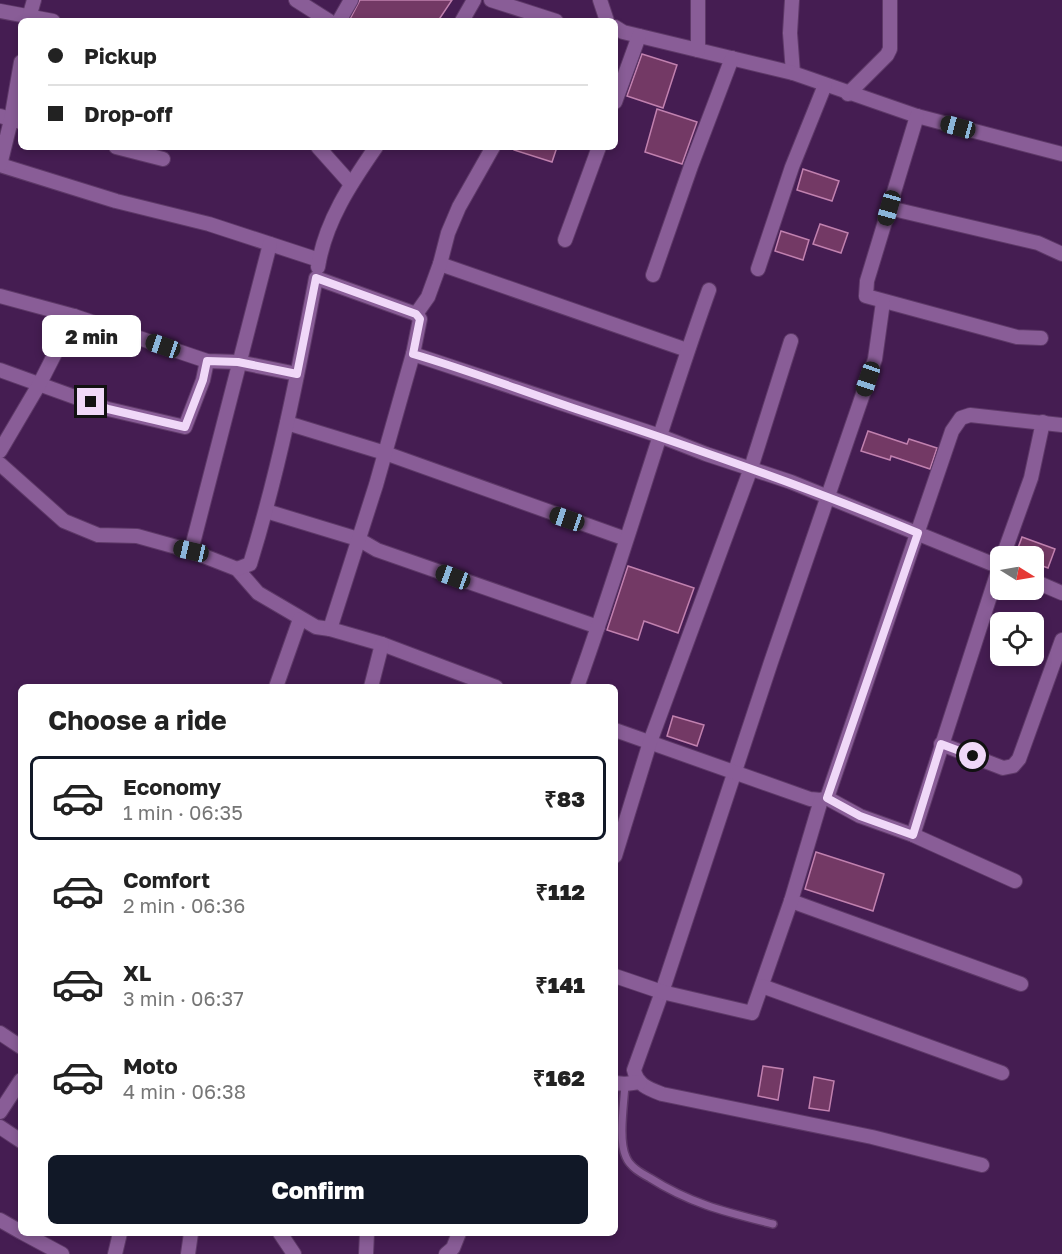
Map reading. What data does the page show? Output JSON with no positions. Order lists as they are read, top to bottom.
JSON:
{
  "north": "right",
  "page": {
    "banner": ["Pickup", "Drop-off"],
    "bubble": "2 min",
    "heading": "Choose a ride",
    "list": [
      {
        "name": "Economy",
        "note": "1 min · 06:35",
        "value": "₹83"
      },
      {
        "name": "Comfort",
        "note": "2 min · 06:36",
        "value": "₹112"
      },
      {
        "name": "XL",
        "note": "3 min · 06:37",
        "value": "₹141"
      },
      {
        "name": "Moto",
        "note": "4 min · 06:38",
        "value": "₹162"
      }
    ],
    "buttons": "Confirm"
  }
}
